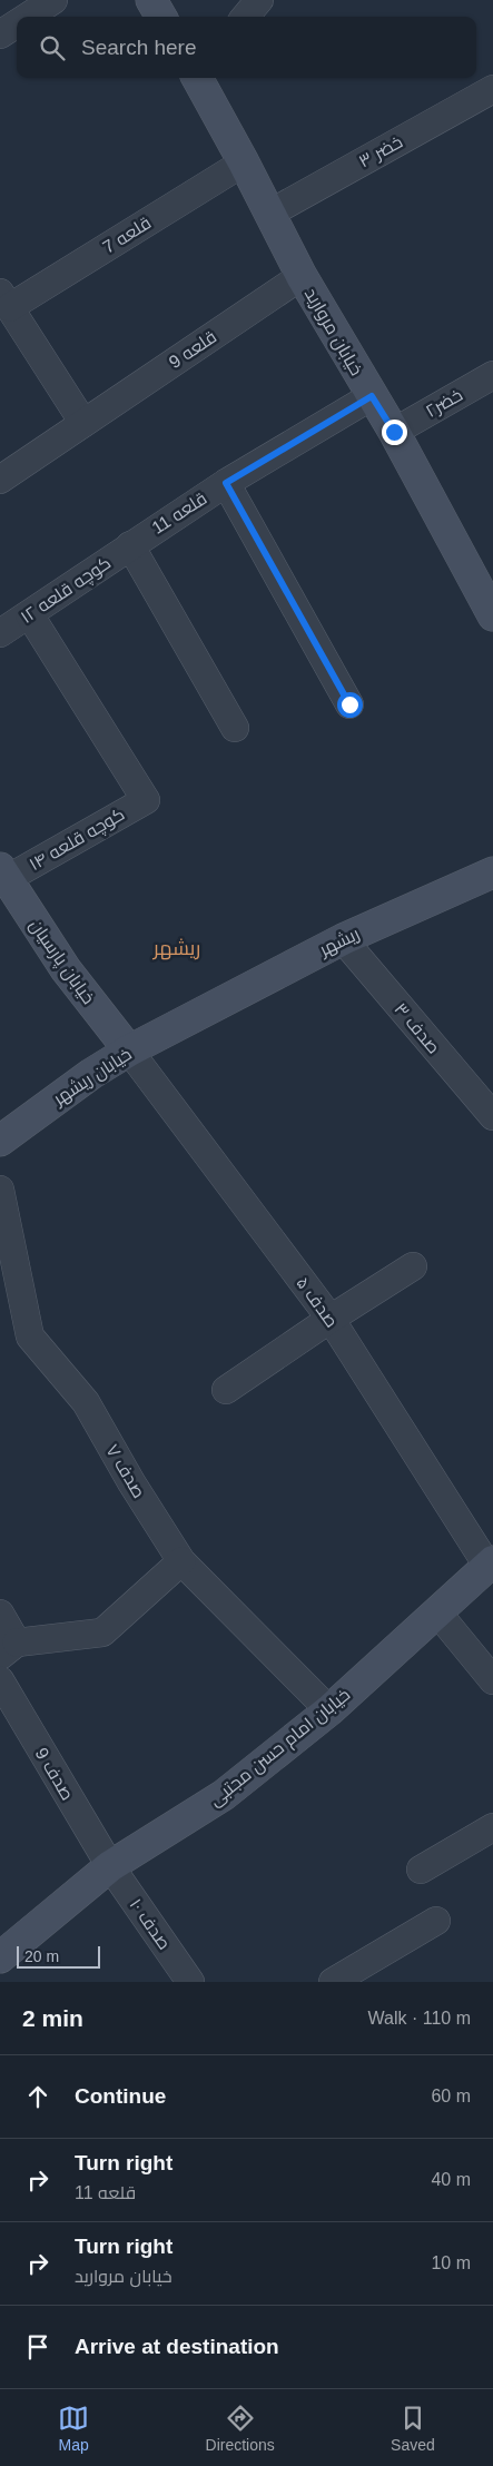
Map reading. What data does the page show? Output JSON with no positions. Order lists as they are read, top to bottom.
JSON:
{
  "streets": {
    "street": [
      "خضر ۳",
      "قلعه 7",
      "خیابان مروارید",
      "قلعه 9",
      "خضر۲",
      "قلعه 11",
      "کوچه قلعه ۱۲",
      "کوچه قلعه ۱۴",
      "ریشهر",
      "خیابان پارسیان",
      "صدف ۳",
      "خیابان ریشهر",
      "صدف ۵",
      "صدف ۷",
      "خیابان امام حسن مجتبی",
      "صدف 9",
      "صدف ۱۰"
    ]
  },
  "crossings": [
    ["خضر ۳", "خیابان مروارید"],
    ["قلعه 7", "خیابان مروارید"],
    ["خیابان مروارید", "قلعه 9"],
    ["خیابان مروارید", "خضر۲"],
    ["خیابان مروارید", "قلعه 11"],
    ["قلعه 11", "کوچه قلعه ۱۲"],
    ["کوچه قلعه ۱۲", "کوچه قلعه ۱۴"],
    ["کوچه قلعه ۱۴", "خیابان پارسیان"],
    ["ریشهر", "صدف ۳"],
    ["ریشهر", "خیابان ریشهر"],
    ["خیابان پارسیان", "خیابان ریشهر"],
    ["خیابان پارسیان", "صدف ۵"],
    ["خیابان ریشهر", "صدف ۵"],
    ["صدف ۵", "خیابان امام حسن مجتبی"],
    ["صدف ۷", "خیابان امام حسن مجتبی"],
    ["خیابان امام حسن مجتبی", "صدف 9"],
    ["خیابان امام حسن مجتبی", "صدف ۱۰"],
    ["صدف 9", "صدف ۱۰"]
  ],
  "districts": ["ریشهر"],
  "scale_bar": "20 m",
  "page": {
    "search": "Search here",
    "scale": "20 m",
    "heading": ["2 min", "Walk · 110 m"],
    "list": [
      ["Continue", "60 m"],
      ["Turn right", "قلعه 11", "40 m"],
      ["Turn right", "خیابان مروارید", "10 m"],
      "Arrive at destination"
    ],
    "nav": ["Map", "Directions", "Saved"]
  }
}
